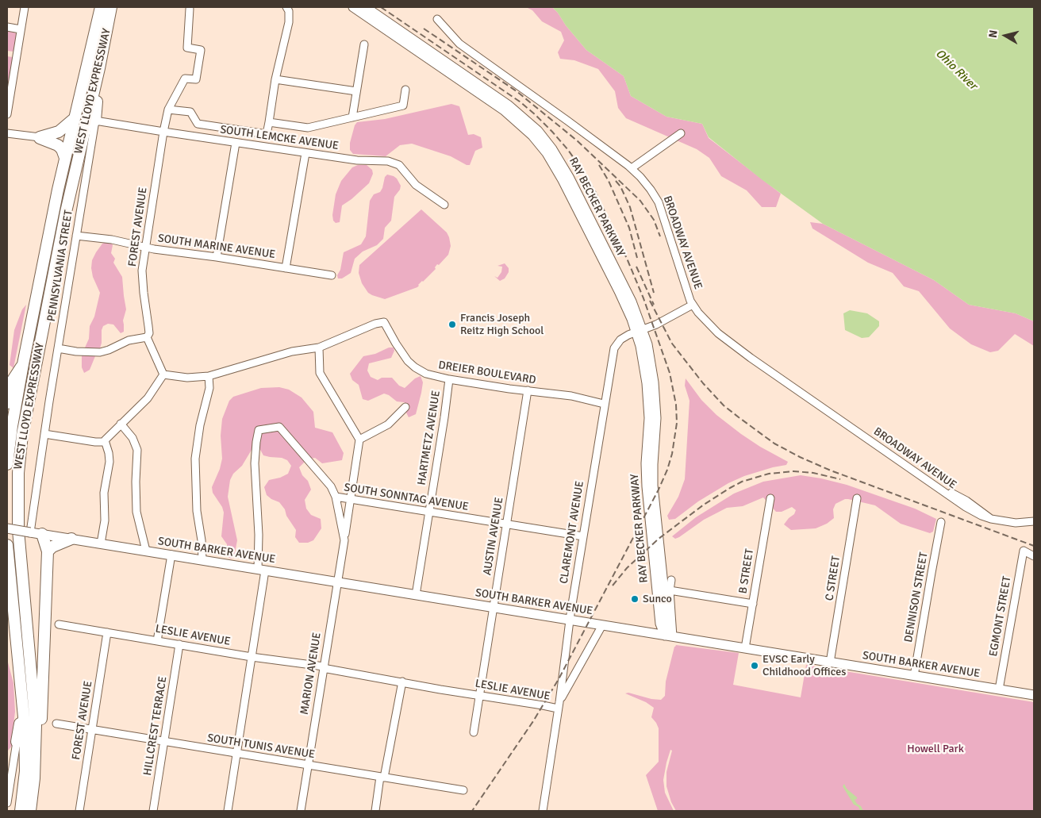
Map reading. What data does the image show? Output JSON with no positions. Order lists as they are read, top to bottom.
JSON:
{
  "streets": {
    "highway": ["WEST LLOYD EXPRESSWAY"],
    "main road": ["RAY BECKER PARKWAY", "SOUTH BARKER AVENUE"],
    "street": [
      "SOUTH LEMCKE AVENUE",
      "FOREST AVENUE",
      "BROADWAY AVENUE",
      "SOUTH MARINE AVENUE",
      "PENNSYLVANIA STREET",
      "DREIER BOULEVARD",
      "HARTMETZ AVENUE",
      "SOUTH SONNTAG AVENUE",
      "CLAREMONT AVENUE",
      "AUSTIN AVENUE",
      "B STREET",
      "C STREET",
      "DENNISON STREET",
      "EGMONT STREET",
      "LESLIE AVENUE",
      "MARION AVENUE",
      "HILLCREST TERRACE",
      "SOUTH TUNIS AVENUE"
    ]
  },
  "crossings": [
    ["SOUTH LEMCKE AVENUE", "FOREST AVENUE"],
    ["SOUTH LEMCKE AVENUE", "PENNSYLVANIA STREET"],
    ["RAY BECKER PARKWAY", "CLAREMONT AVENUE"],
    ["RAY BECKER PARKWAY", "SOUTH BARKER AVENUE"],
    ["FOREST AVENUE", "SOUTH MARINE AVENUE"],
    ["FOREST AVENUE", "DREIER BOULEVARD"],
    ["FOREST AVENUE", "LESLIE AVENUE"],
    ["FOREST AVENUE", "SOUTH TUNIS AVENUE"],
    ["BROADWAY AVENUE", "CLAREMONT AVENUE"],
    ["SOUTH MARINE AVENUE", "PENNSYLVANIA STREET"],
    ["PENNSYLVANIA STREET", "SOUTH BARKER AVENUE"],
    ["DREIER BOULEVARD", "HARTMETZ AVENUE"],
    ["DREIER BOULEVARD", "CLAREMONT AVENUE"],
    ["DREIER BOULEVARD", "AUSTIN AVENUE"],
    ["HARTMETZ AVENUE", "SOUTH SONNTAG AVENUE"],
    ["HARTMETZ AVENUE", "SOUTH BARKER AVENUE"],
    ["SOUTH SONNTAG AVENUE", "CLAREMONT AVENUE"],
    ["SOUTH SONNTAG AVENUE", "AUSTIN AVENUE"],
    ["SOUTH SONNTAG AVENUE", "SOUTH BARKER AVENUE"],
    ["SOUTH SONNTAG AVENUE", "MARION AVENUE"],
    ["CLAREMONT AVENUE", "SOUTH BARKER AVENUE"],
    ["CLAREMONT AVENUE", "LESLIE AVENUE"],
    ["AUSTIN AVENUE", "SOUTH BARKER AVENUE"],
    ["AUSTIN AVENUE", "LESLIE AVENUE"],
    ["SOUTH BARKER AVENUE", "B STREET"],
    ["SOUTH BARKER AVENUE", "C STREET"],
    ["SOUTH BARKER AVENUE", "DENNISON STREET"],
    ["SOUTH BARKER AVENUE", "EGMONT STREET"],
    ["SOUTH BARKER AVENUE", "MARION AVENUE"],
    ["LESLIE AVENUE", "MARION AVENUE"],
    ["LESLIE AVENUE", "HILLCREST TERRACE"],
    ["MARION AVENUE", "SOUTH TUNIS AVENUE"],
    ["HILLCREST TERRACE", "SOUTH TUNIS AVENUE"]
  ],
  "water": ["Ohio River"],
  "parks": ["Howell Park"],
  "places": ["Francis Joseph Reitz High School", "Sunco", "EVSC Early Childhood Offices"],
  "north": "left"
}
